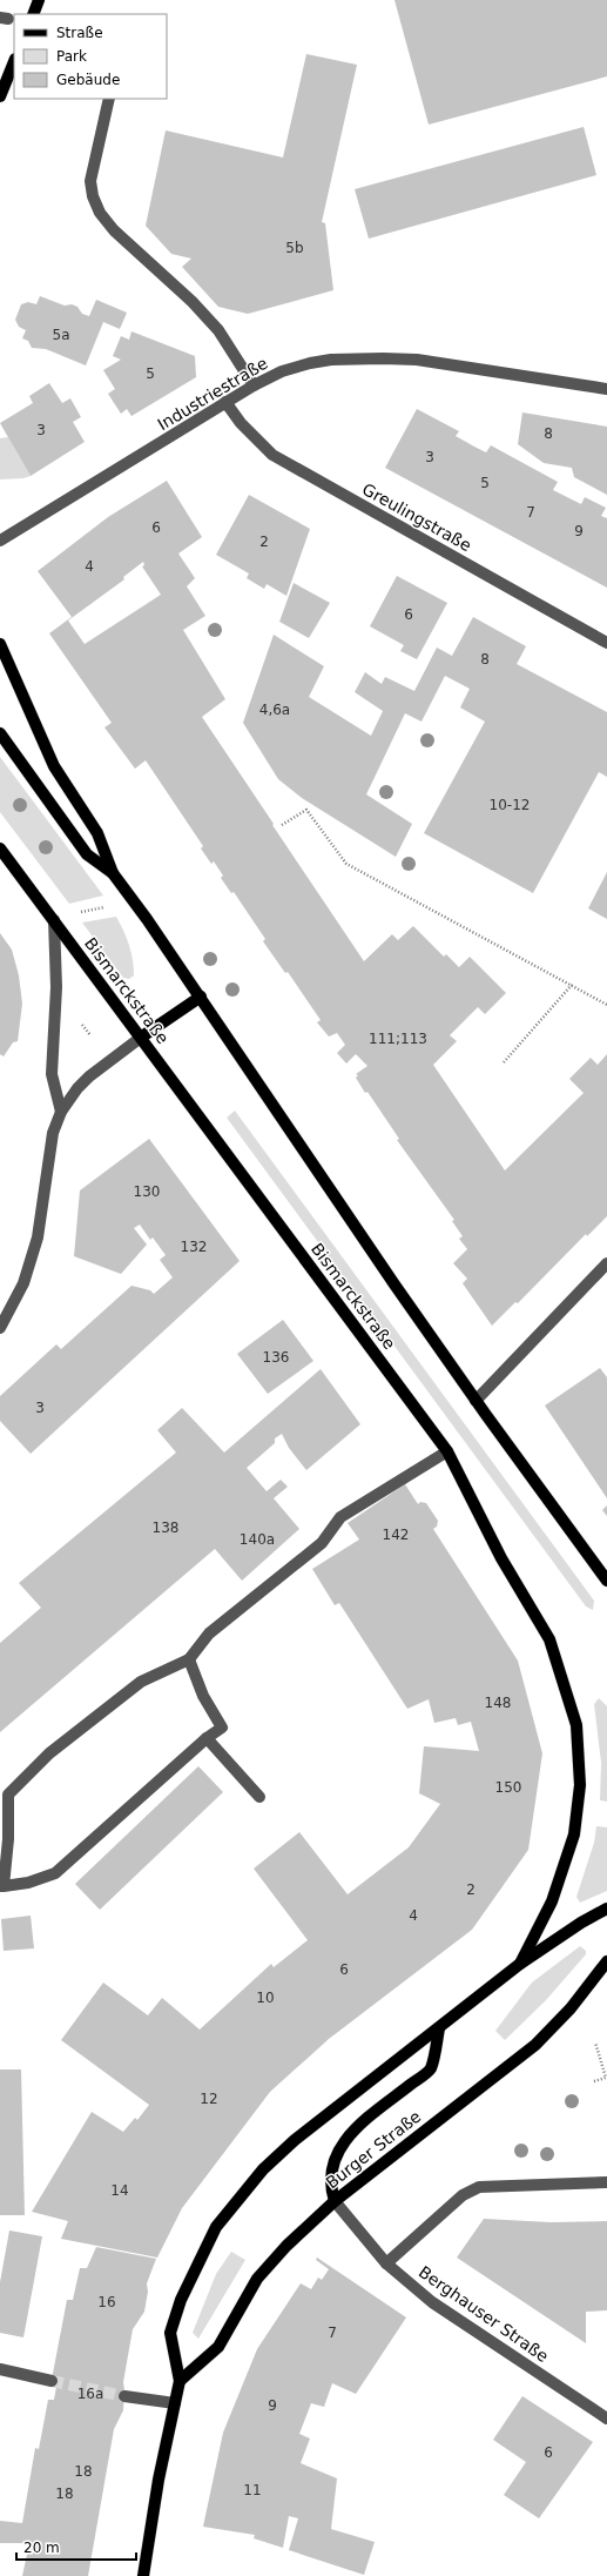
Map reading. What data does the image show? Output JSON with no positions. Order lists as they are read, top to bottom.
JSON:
{
  "streets": {
    "main road": ["Bismarckstraße", "Burger Straße"],
    "street": ["Industriestraße", "Greulingstraße", "Berghauser Straße"]
  },
  "crossings": [
    ["Industriestraße", "Greulingstraße"],
    ["Burger Straße", "Berghauser Straße"]
  ],
  "house_numbers": [
    "5b",
    "5a",
    "5",
    "3",
    "8",
    "3",
    "5",
    "7",
    "6",
    "9",
    "2",
    "4",
    "6",
    "8",
    "4,6a",
    "10-12",
    "111;113",
    "130",
    "132",
    "136",
    "3",
    "138",
    "142",
    "140a",
    "148",
    "150",
    "2",
    "4",
    "6",
    "10",
    "12",
    "14",
    "16",
    "7",
    "16a",
    "9",
    "6",
    "18",
    "11",
    "18"
  ],
  "legend": ["Straße", "Park", "Gebäude"],
  "scale_bar": "20 m"
}
